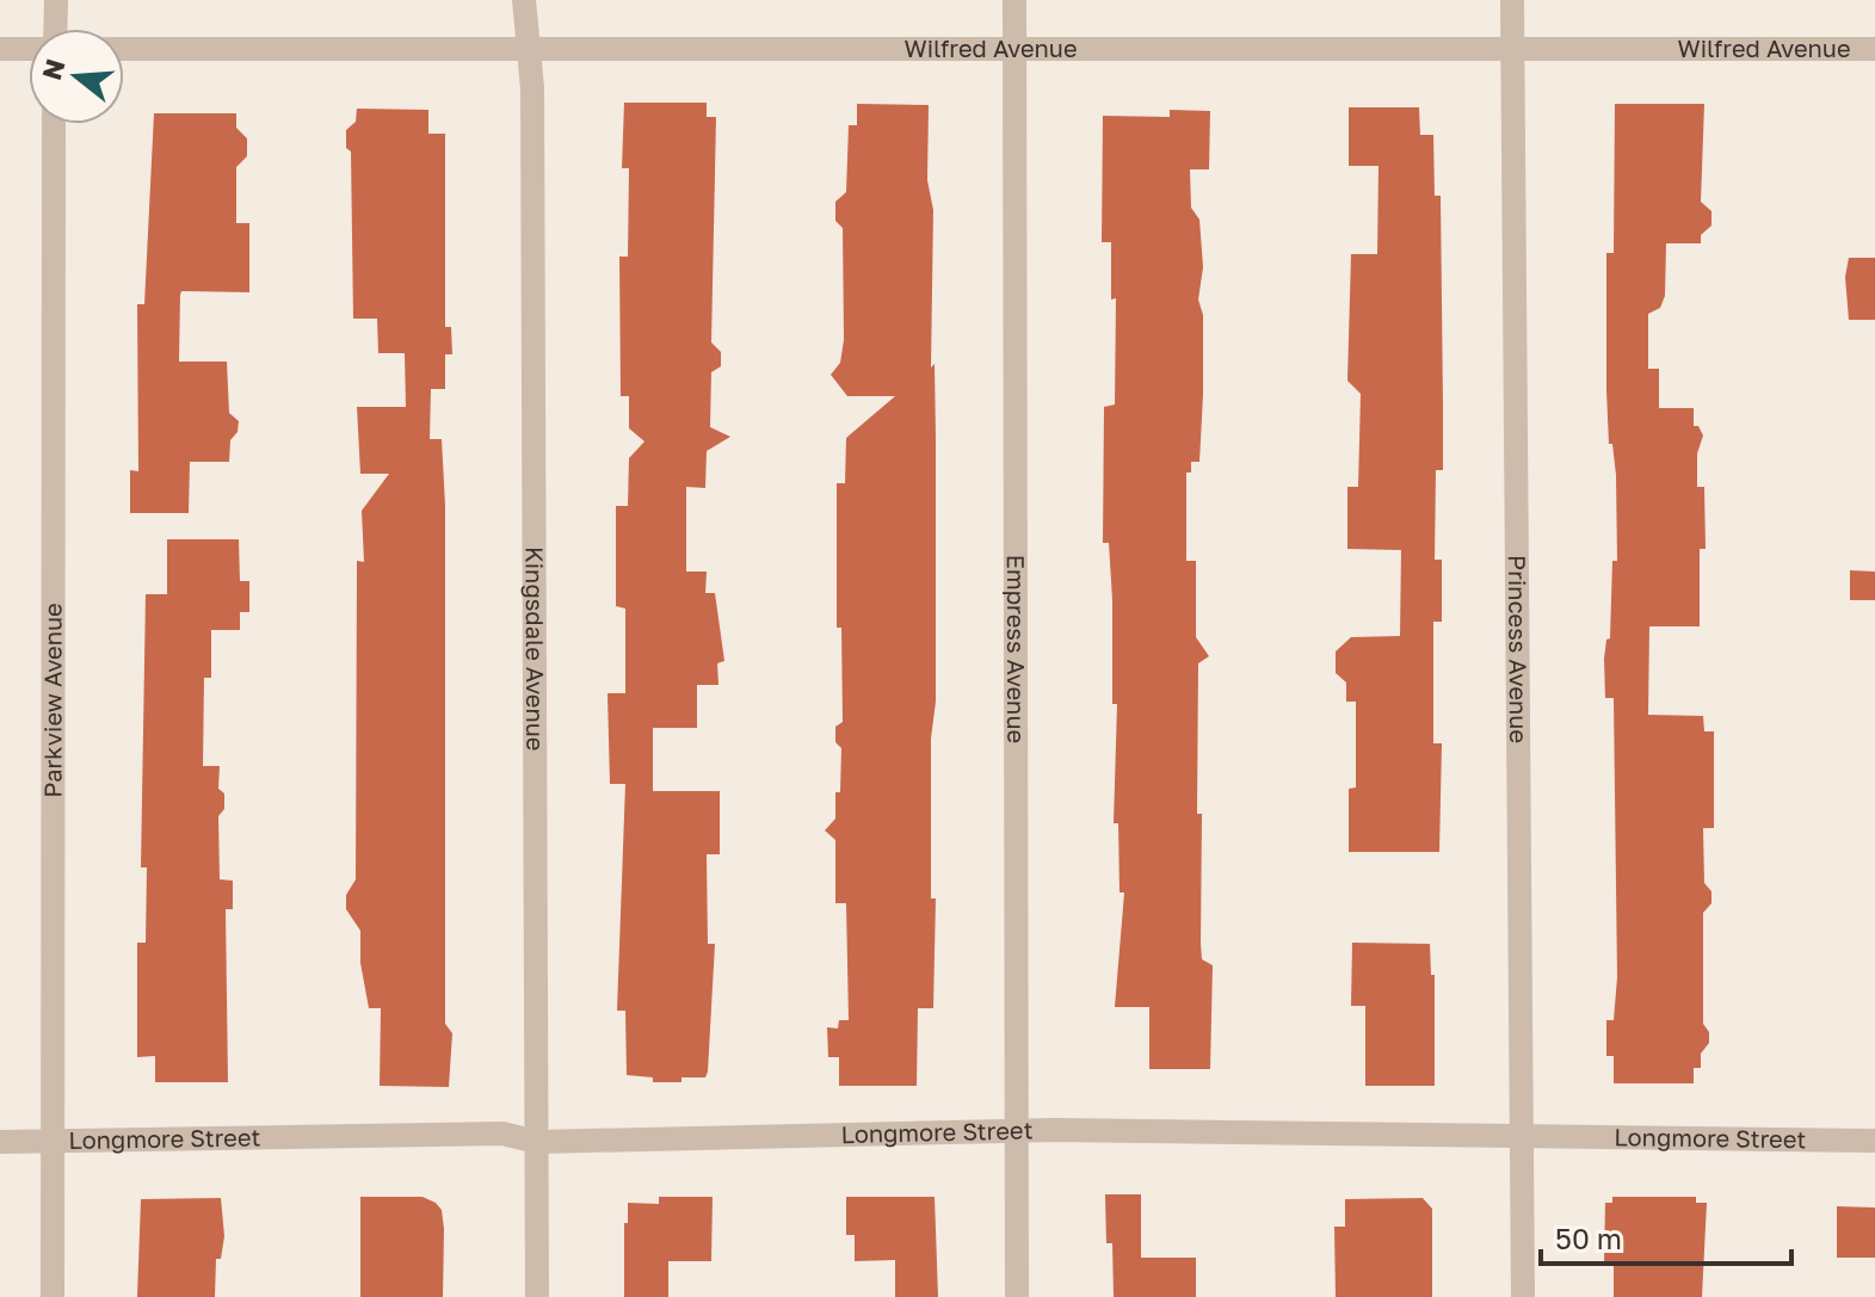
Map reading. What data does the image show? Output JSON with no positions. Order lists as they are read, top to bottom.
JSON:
{
  "streets": {
    "street": [
      "Wilfred Avenue",
      "Kingsdale Avenue",
      "Empress Avenue",
      "Princess Avenue",
      "Parkview Avenue",
      "Longmore Street"
    ]
  },
  "crossings": [
    ["Wilfred Avenue", "Kingsdale Avenue"],
    ["Wilfred Avenue", "Empress Avenue"],
    ["Wilfred Avenue", "Princess Avenue"],
    ["Kingsdale Avenue", "Longmore Street"],
    ["Empress Avenue", "Longmore Street"],
    ["Princess Avenue", "Longmore Street"],
    ["Parkview Avenue", "Longmore Street"]
  ],
  "scale_bar": "50 m",
  "north": "left"
}
